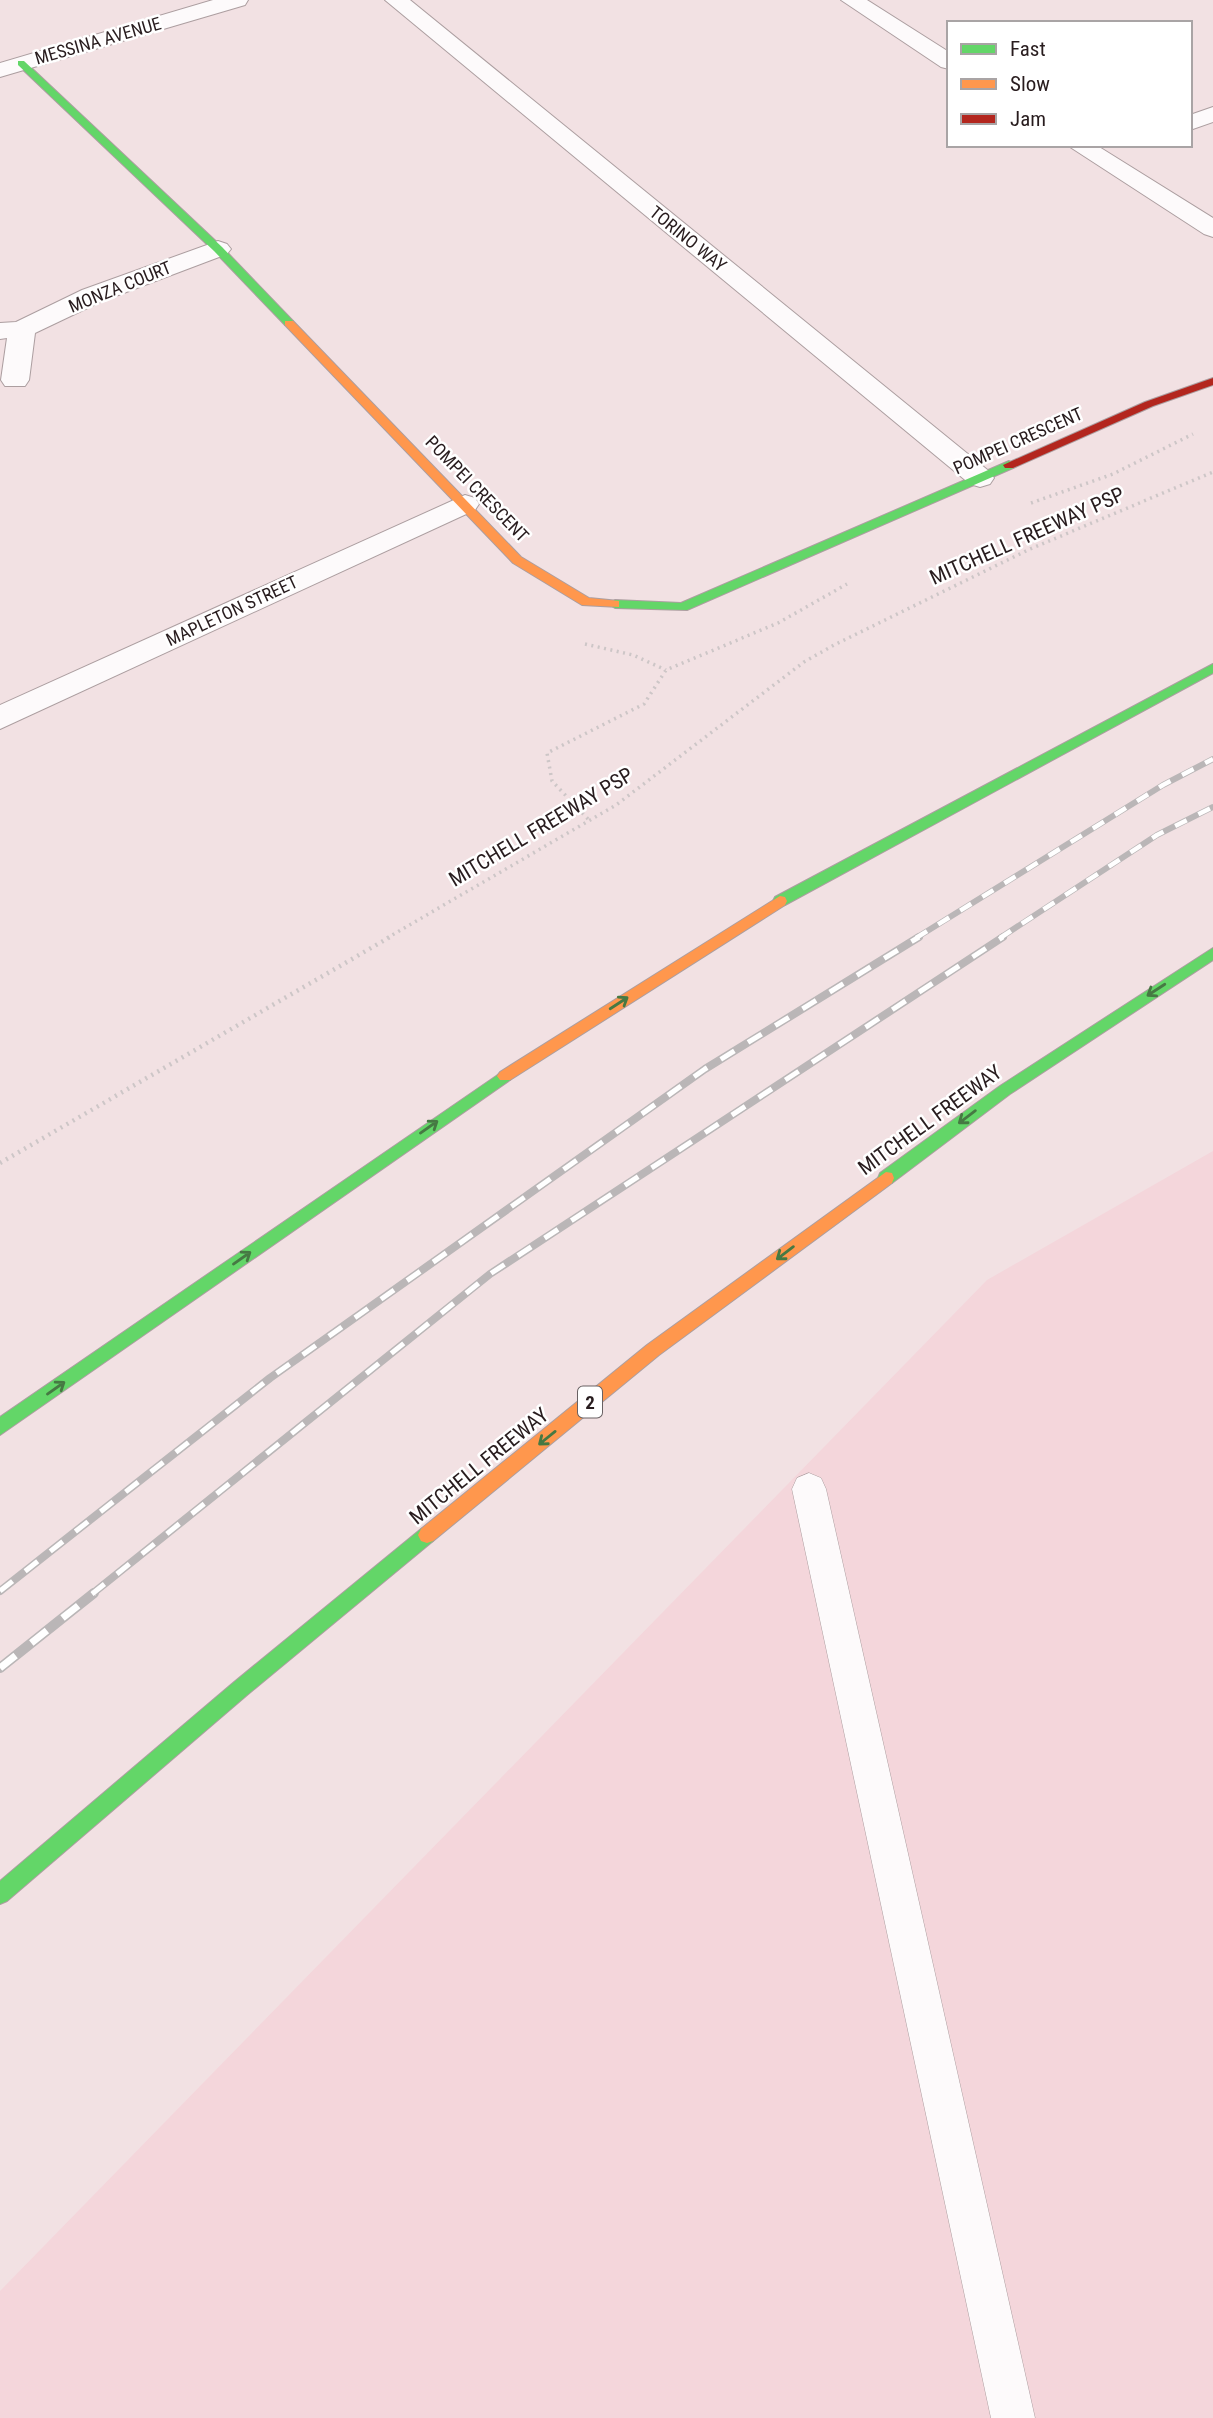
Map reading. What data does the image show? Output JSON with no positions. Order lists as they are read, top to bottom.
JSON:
{
  "streets": {
    "main road": ["POMPEI CRESCENT", "MITCHELL FREEWAY", "2"],
    "street": [
      "MESSINA AVENUE",
      "TORINO WAY",
      "MONZA COURT",
      "MAPLETON STREET"
    ],
    "path": ["MITCHELL FREEWAY PSP"]
  },
  "crossings": [
    ["MESSINA AVENUE", "POMPEI CRESCENT"],
    ["TORINO WAY", "POMPEI CRESCENT"],
    ["MONZA COURT", "POMPEI CRESCENT"],
    ["POMPEI CRESCENT", "MAPLETON STREET"]
  ],
  "one_way": ["MITCHELL FREEWAY"],
  "legend": ["Fast", "Slow", "Jam"]
}
